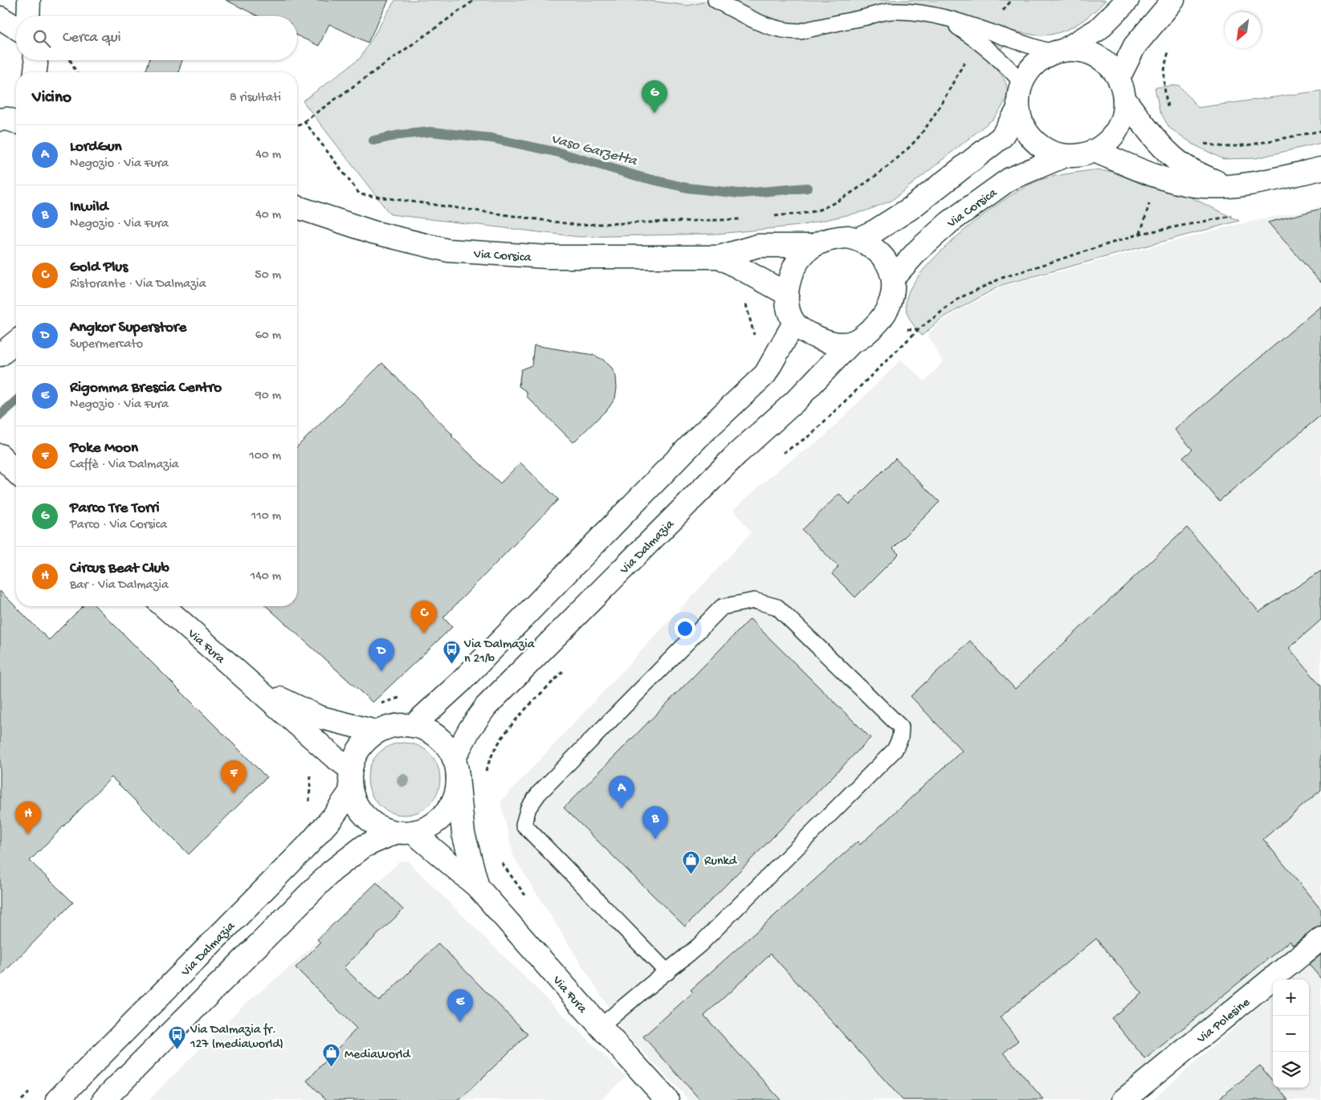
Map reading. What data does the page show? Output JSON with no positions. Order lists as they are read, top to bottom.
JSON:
{
  "streets": {
    "main road": [
      "Via Corsica",
      "Via Dalmazia",
      "Via Fura",
      "Via Polesine"
    ]
  },
  "crossings": [
    ["Via Corsica", "Via Dalmazia"],
    ["Via Dalmazia", "Via Fura"]
  ],
  "water": ["Vaso Garzetta"],
  "places": {
    "bus stop": ["Via Dalmazia n 21/b", "Via Dalmazia fr. 127 (mediaworld)"],
    "shop": ["Runkd", "MediaWorld"]
  },
  "north": "bottom left",
  "page": {
    "search": "Cerca qui",
    "heading": ["Vicino", "8 risultati"],
    "pins": [
      "G",
      "C",
      "D",
      "F",
      "A",
      "H",
      "B",
      "E"
    ],
    "list": [
      {
        "mark": "A",
        "name": "LordGun",
        "note": "Negozio · Via Fura",
        "value": "40 m"
      },
      {
        "mark": "B",
        "name": "Inwild",
        "note": "Negozio · Via Fura",
        "value": "40 m"
      },
      {
        "mark": "C",
        "name": "Gold Plus",
        "note": "Ristorante · Via Dalmazia",
        "value": "50 m"
      },
      {
        "mark": "D",
        "name": "Angkor Superstore",
        "note": "Supermercato",
        "value": "60 m"
      },
      {
        "mark": "E",
        "name": "Rigomma Brescia Centro",
        "note": "Negozio · Via Fura",
        "value": "90 m"
      },
      {
        "mark": "F",
        "name": "Poke Moon",
        "note": "Caffè · Via Dalmazia",
        "value": "100 m"
      },
      {
        "mark": "G",
        "name": "Parco Tre Torri",
        "note": "Parco · Via Corsica",
        "value": "110 m"
      },
      {
        "mark": "H",
        "name": "Circus Beat Club",
        "note": "Bar · Via Dalmazia",
        "value": "140 m"
      }
    ],
    "map_buttons": ["+", "−"]
  }
}
